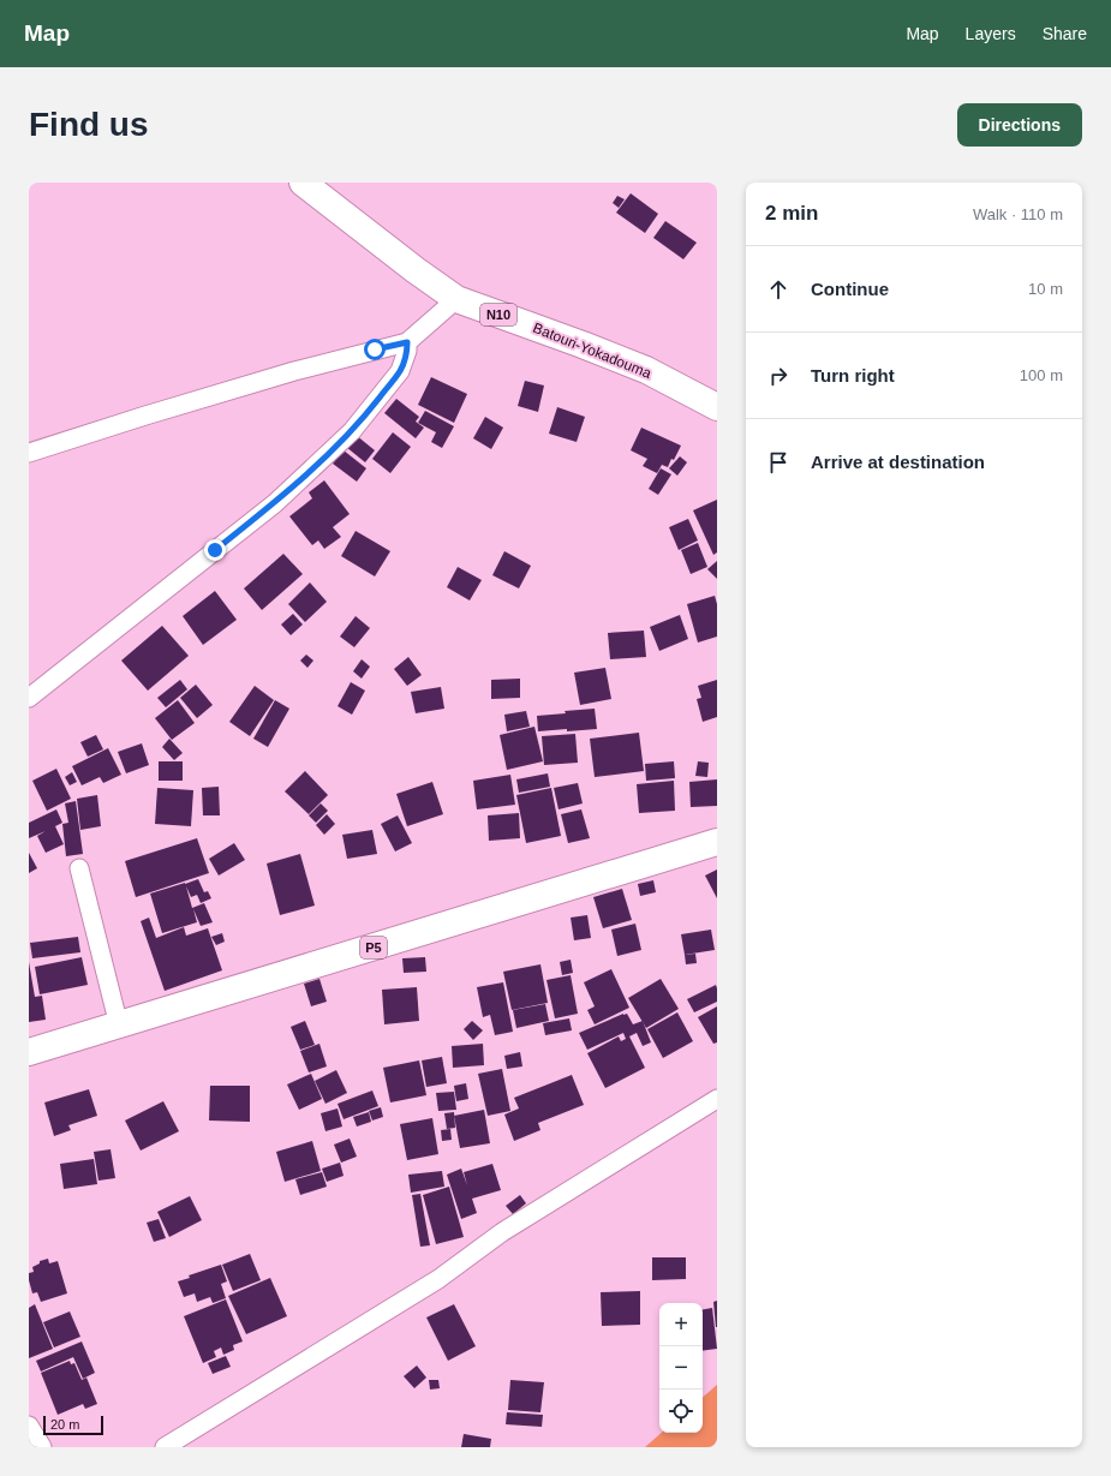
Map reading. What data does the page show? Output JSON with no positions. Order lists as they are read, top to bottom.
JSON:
{
  "streets": {
    "main road": ["N10", "Batouri-Yokadouma", "P5"]
  },
  "scale_bar": "20 m",
  "page": {
    "header": "Map",
    "nav": ["Map", "Layers", "Share"],
    "buttons": "Directions",
    "title": "Find us",
    "heading": ["2 min", "Walk · 110 m"],
    "list": [
      ["Continue", "10 m"],
      ["Turn right", "100 m"],
      "Arrive at destination"
    ],
    "map_buttons": ["+", "−"],
    "scale": "20 m"
  }
}
